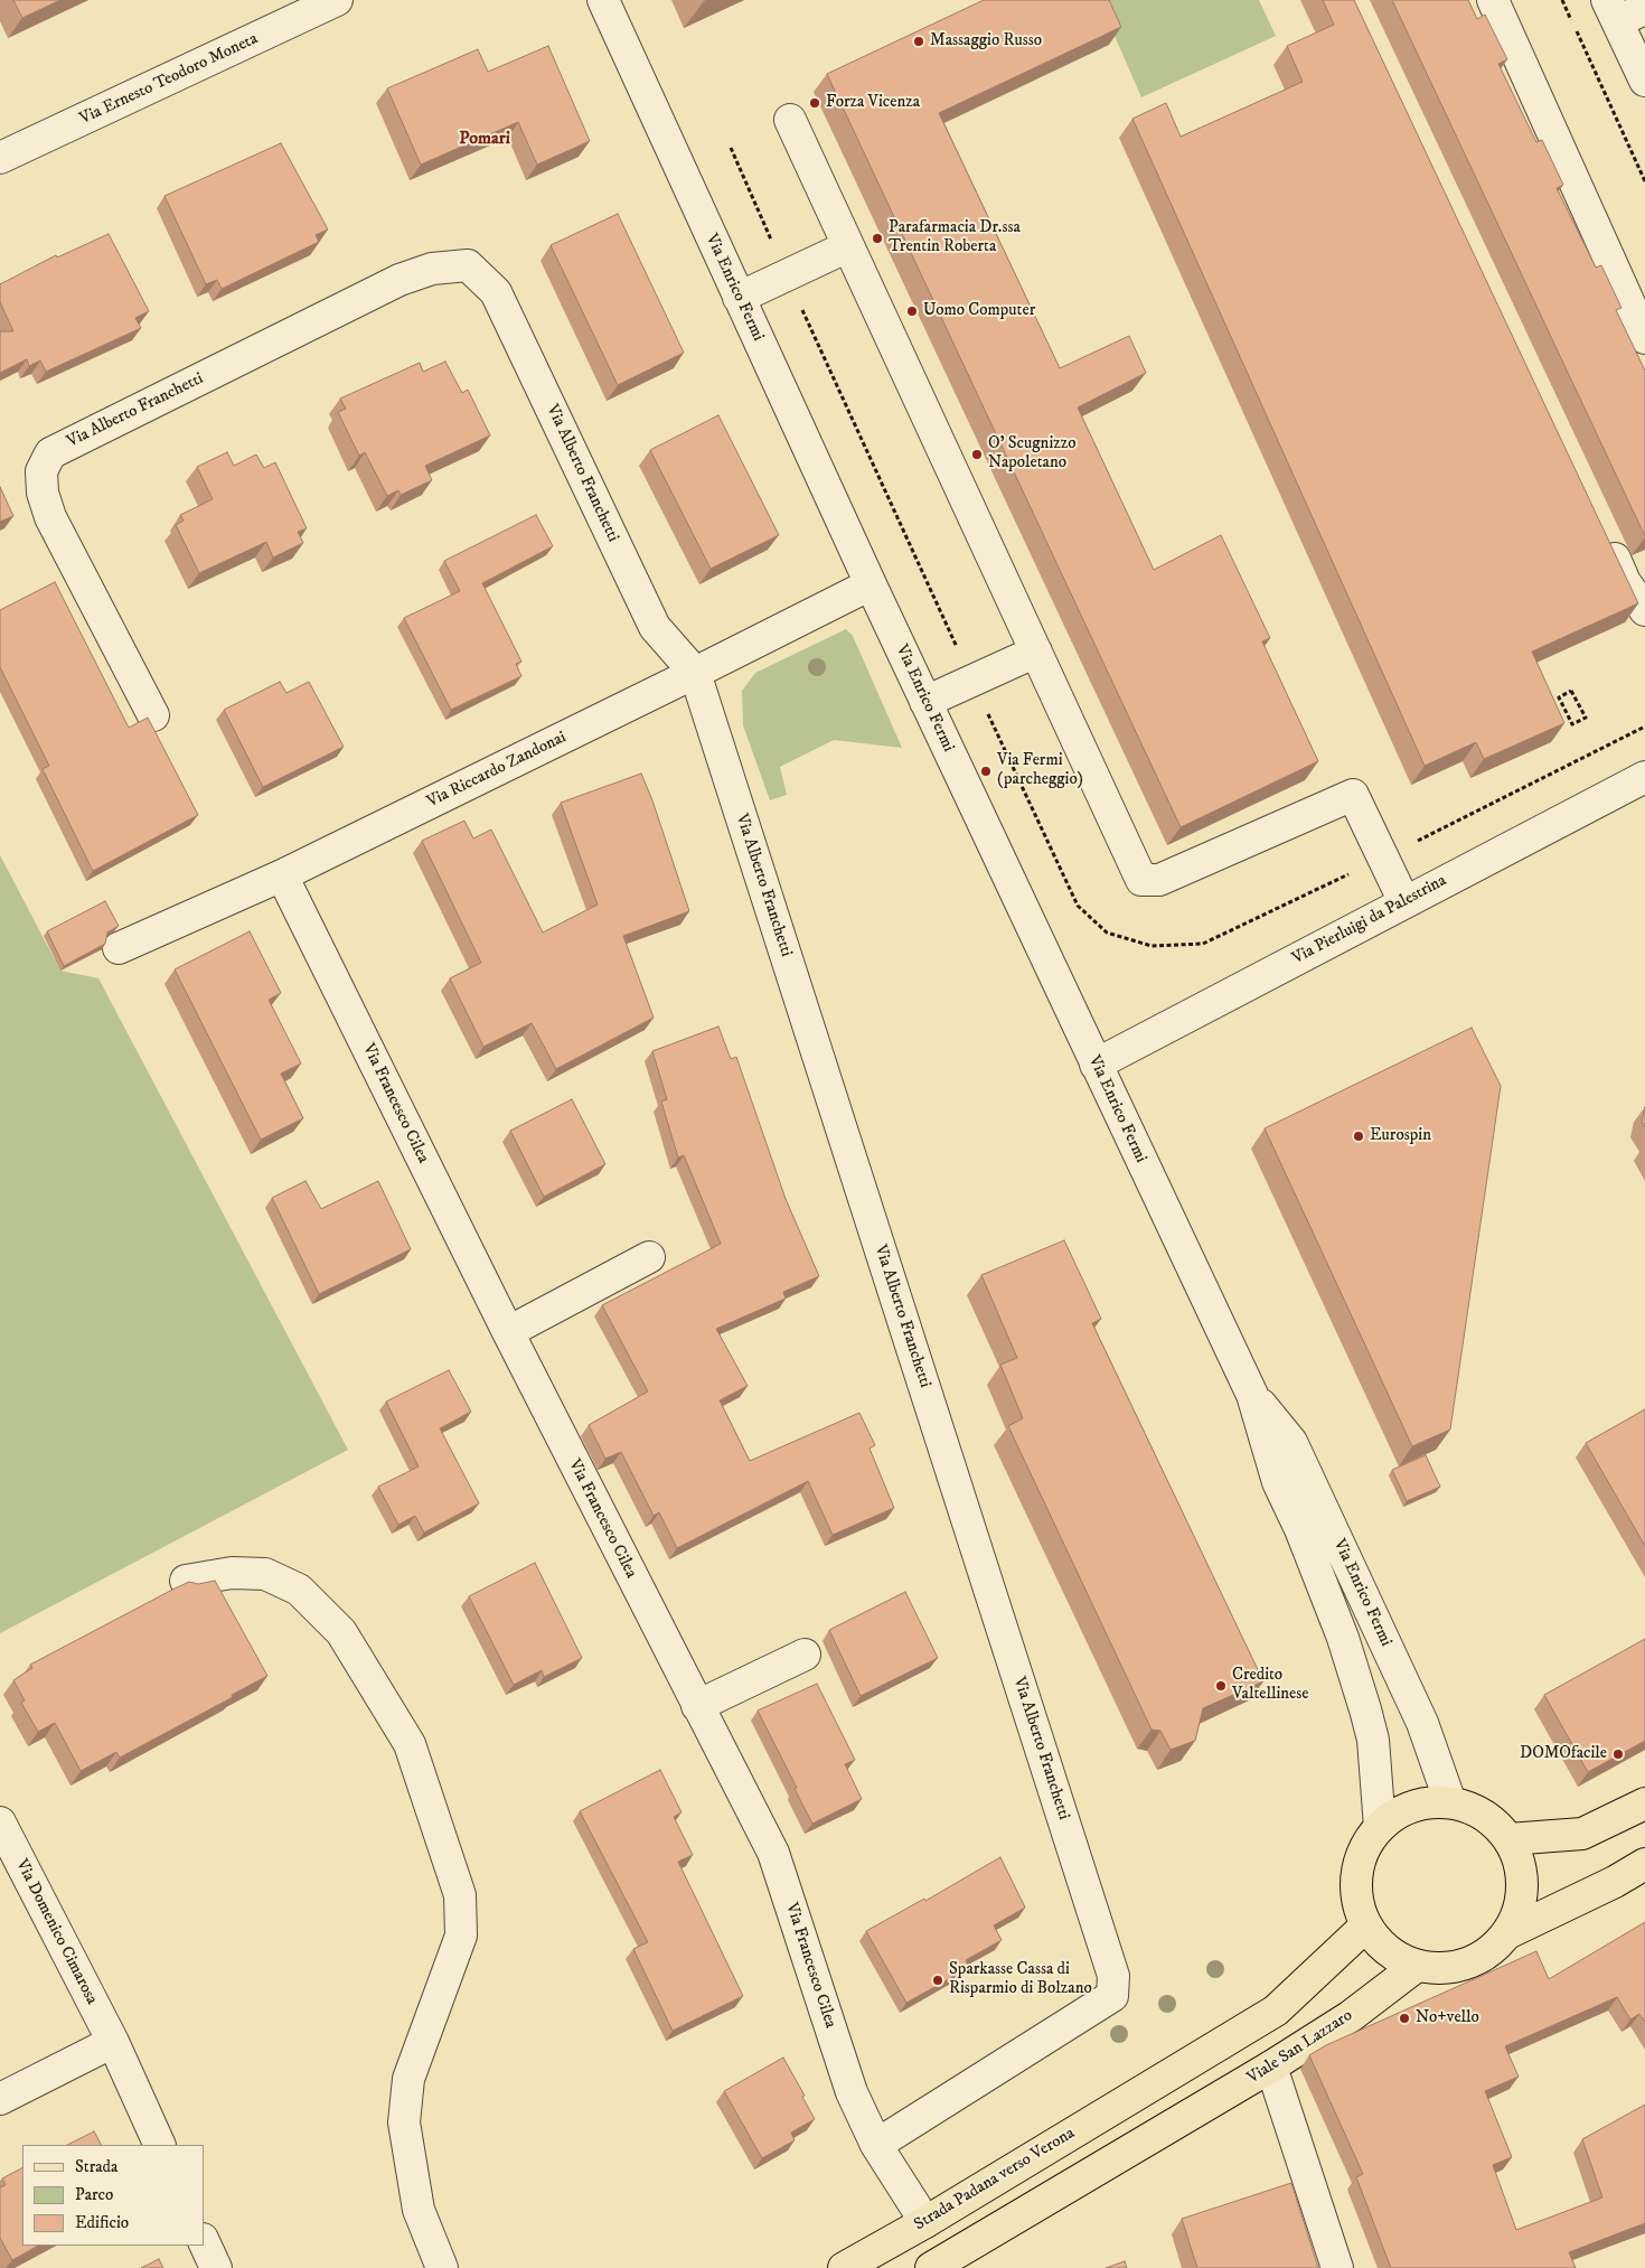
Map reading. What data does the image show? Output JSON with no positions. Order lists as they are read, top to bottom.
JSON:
{
  "streets": {
    "main road": ["Viale San Lazzaro", "Strada Padana verso Verona"],
    "street": [
      "Via Ernesto Teodoro Moneta",
      "Via Enrico Fermi",
      "Via Alberto Franchetti",
      "Via Riccardo Zandonai",
      "Via Pierluigi da Palestrina",
      "Via Francesco Cilea",
      "Via Domenico Cimarosa"
    ]
  },
  "crossings": [
    ["Via Enrico Fermi", "Via Riccardo Zandonai"],
    ["Via Enrico Fermi", "Via Pierluigi da Palestrina"],
    ["Via Enrico Fermi", "Viale San Lazzaro"],
    ["Via Enrico Fermi", "Strada Padana verso Verona"],
    ["Via Alberto Franchetti", "Via Riccardo Zandonai"],
    ["Via Alberto Franchetti", "Via Francesco Cilea"],
    ["Via Riccardo Zandonai", "Via Francesco Cilea"],
    ["Via Francesco Cilea", "Strada Padana verso Verona"],
    ["Viale San Lazzaro", "Strada Padana verso Verona"]
  ],
  "districts": ["Pomari"],
  "places": [
    "Massaggio Russo",
    "Forza Vicenza",
    "Parafarmacia Dr.ssa Trentin Roberta",
    "Uomo Computer",
    "O' Scugnizzo Napoletano",
    "Via Fermi (parcheggio)",
    "Eurospin",
    "Credito Valtellinese",
    "DOMOfacile",
    "Sparkasse Cassa di Risparmio di Bolzano",
    "No+vello"
  ],
  "legend": ["Strada", "Parco", "Edificio"]
}
